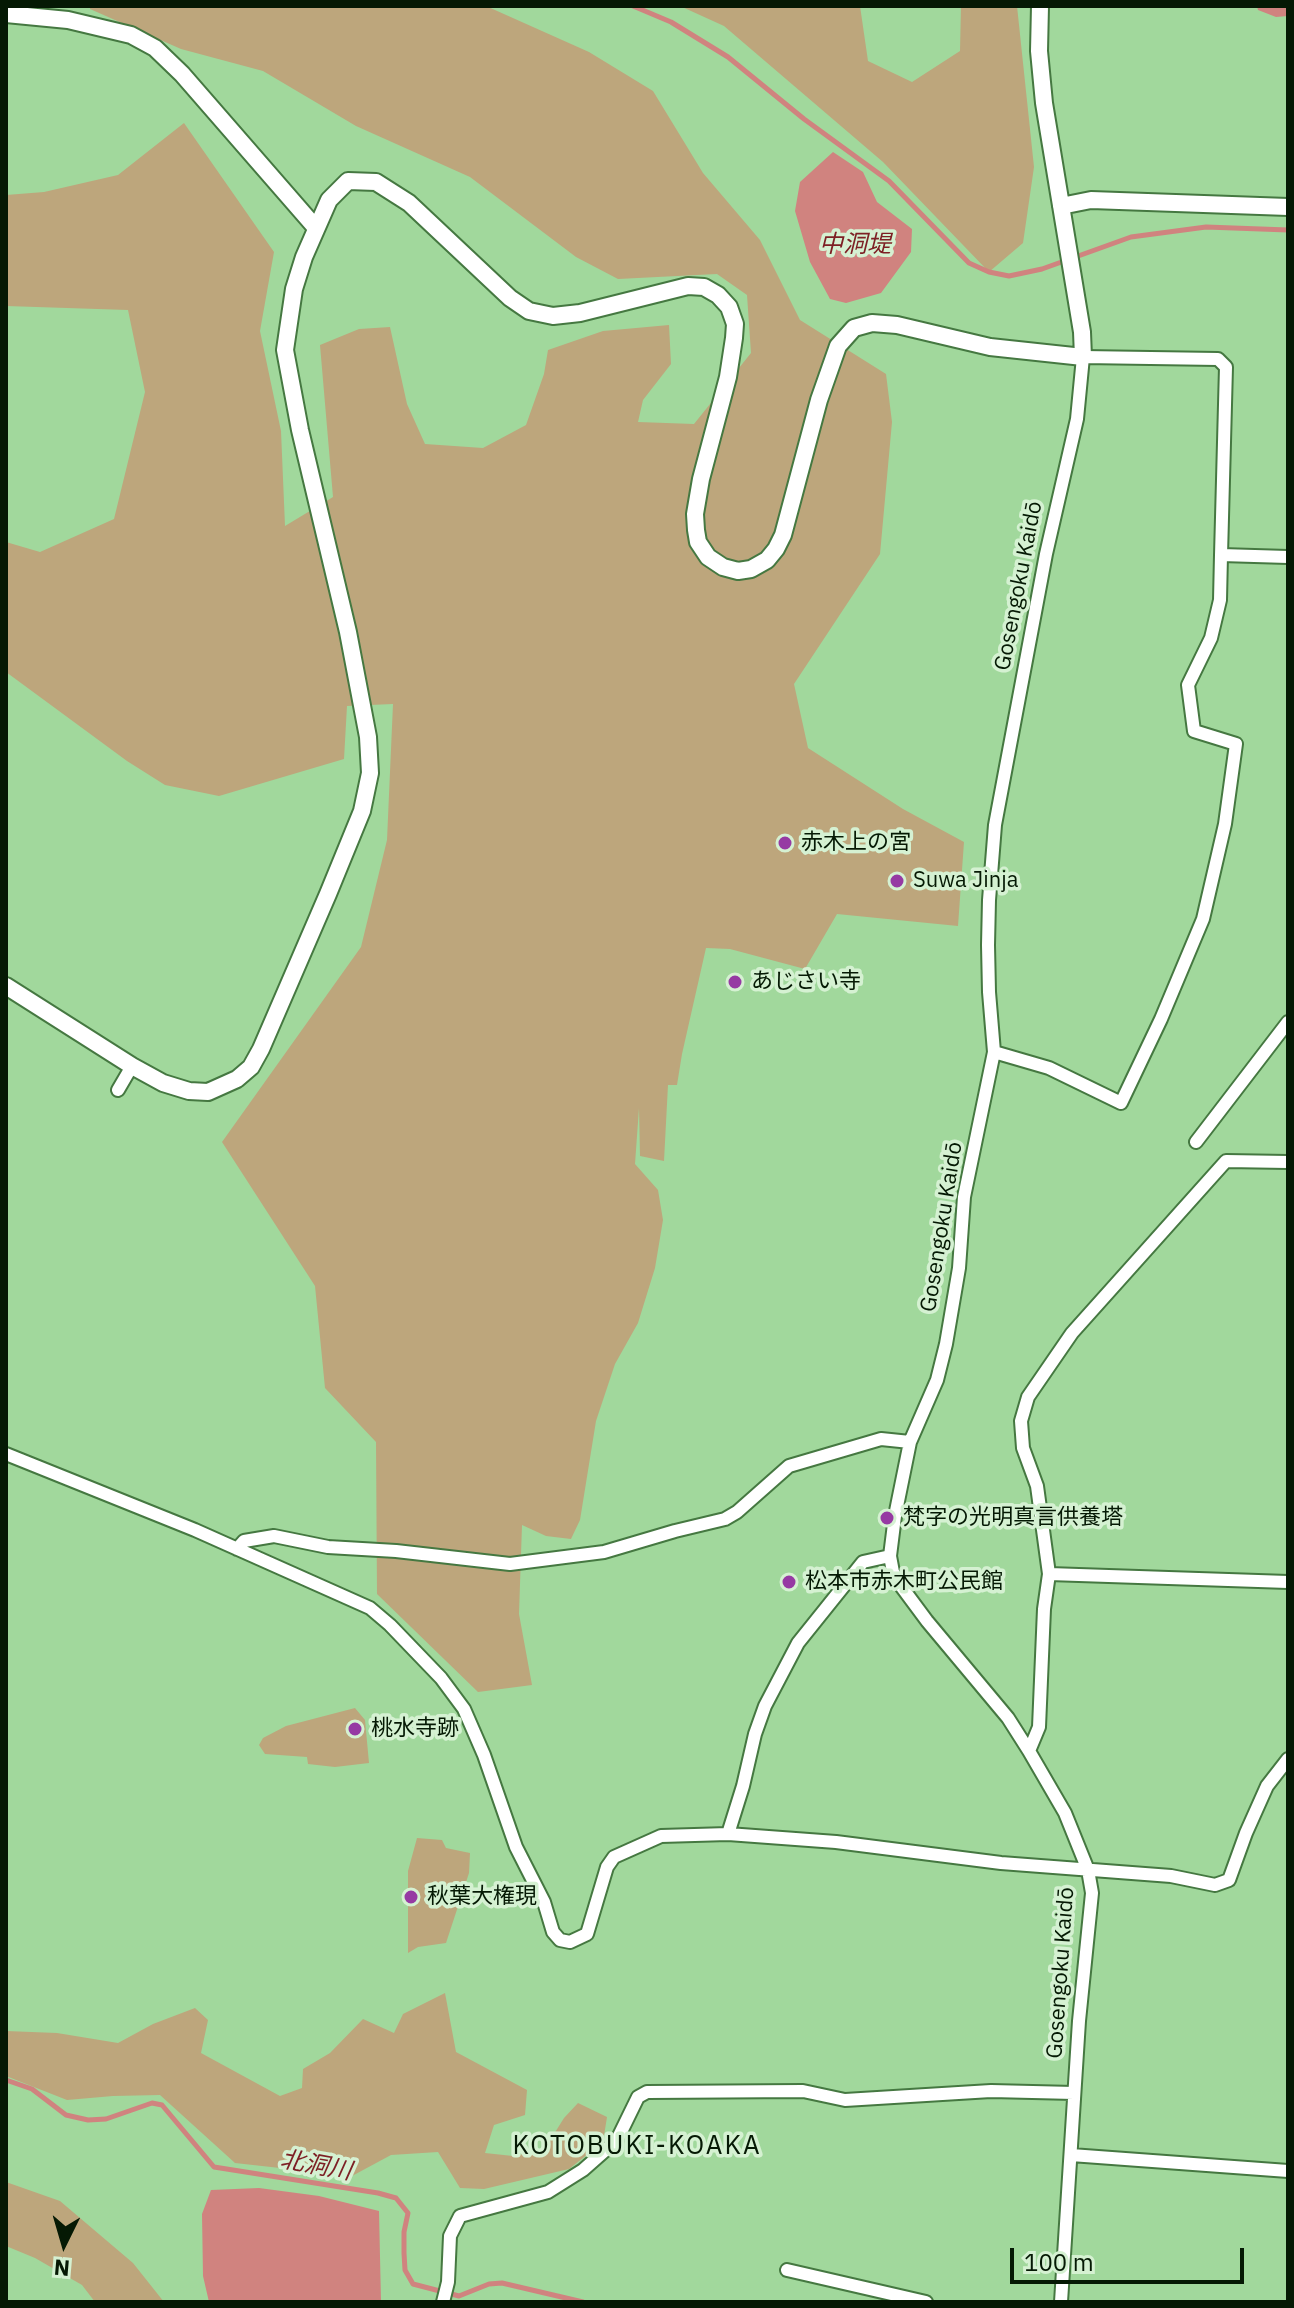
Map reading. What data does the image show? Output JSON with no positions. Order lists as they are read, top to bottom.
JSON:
{
  "streets": {
    "street": ["Gosengoku Kaidō"]
  },
  "districts": ["KOTOBUKI-KOAKA"],
  "water": ["中洞堤", "北洞川"],
  "places": [
    "赤木上の宮",
    "Suwa Jinja",
    "あじさい寺",
    "梵字の光明真言供養塔",
    "松本市赤木町公民館",
    "桃水寺跡",
    "秋葉大権現"
  ],
  "scale_bar": "100 m",
  "north": "bottom"
}
